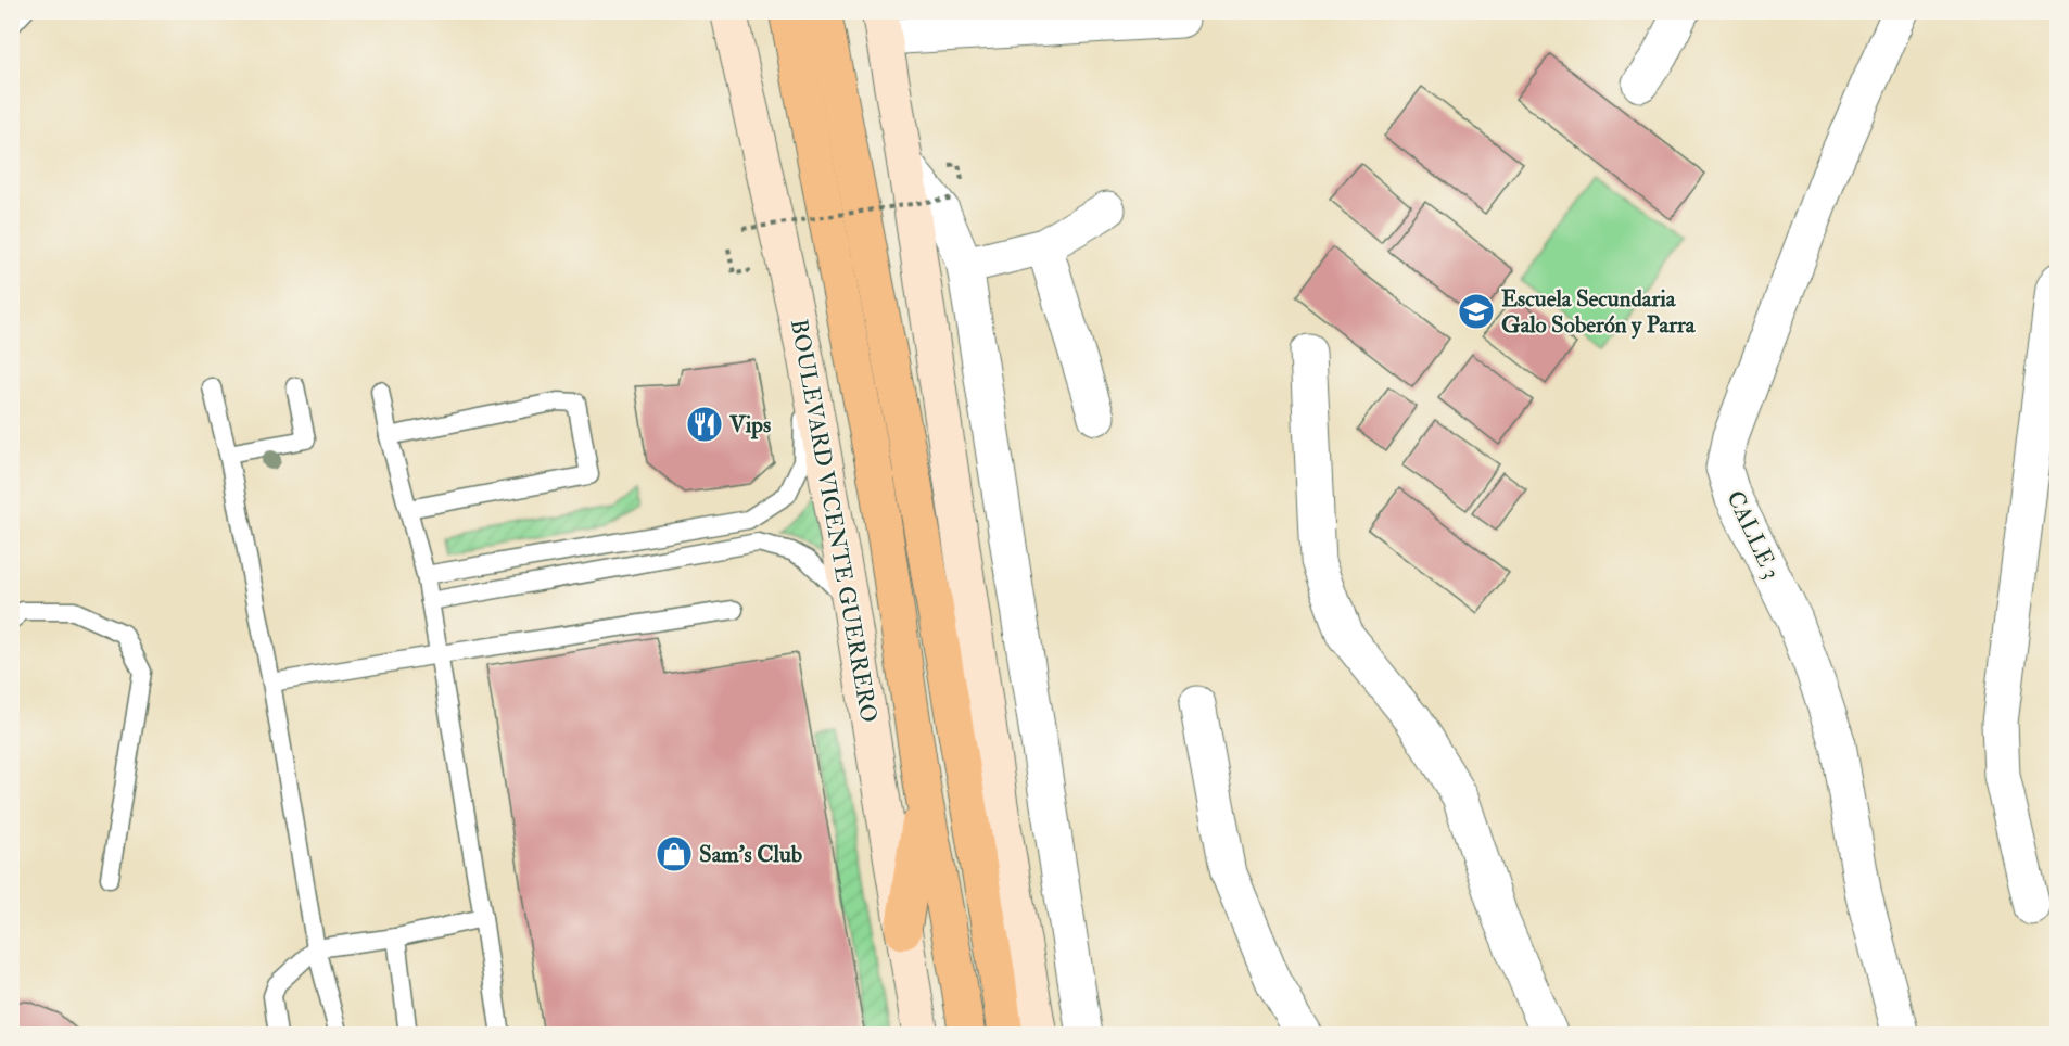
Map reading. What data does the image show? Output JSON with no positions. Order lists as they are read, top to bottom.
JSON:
{
  "streets": {
    "highway": ["BOULEVARD VICENTE GUERRERO"],
    "street": ["CALLE 3"]
  },
  "places": {
    "school or university": ["Escuela Secundaria Galo Soberón y Parra"],
    "restaurant": ["Vips"],
    "shop": ["Sam's Club"]
  }
}
